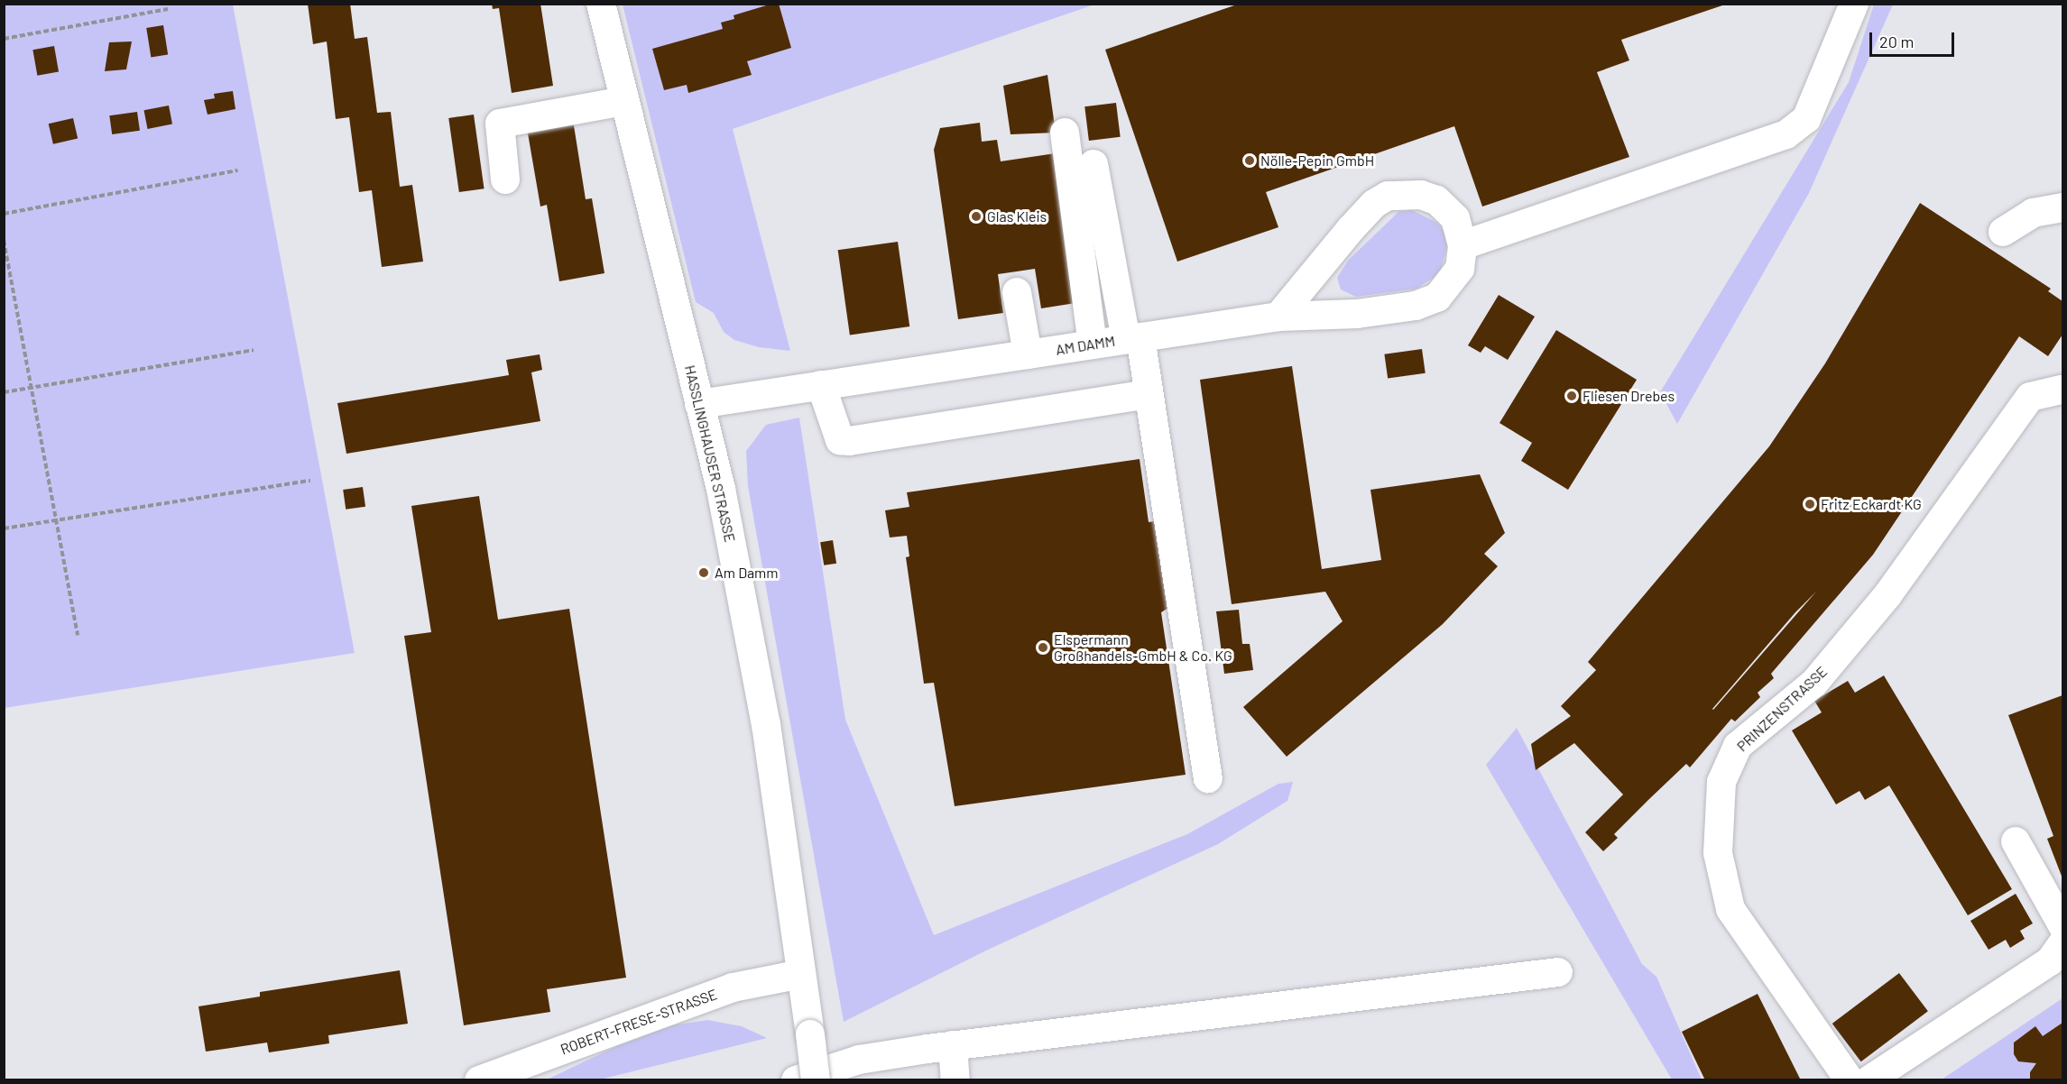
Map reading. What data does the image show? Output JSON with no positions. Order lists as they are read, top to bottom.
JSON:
{
  "streets": {
    "street": [
      "AM DAMM",
      "HASSLINGHAUSER STRASSE",
      "PRINZENSTRASSE",
      "ROBERT-FRESE-STRASSE"
    ]
  },
  "crossings": [
    ["AM DAMM", "HASSLINGHAUSER STRASSE"],
    ["HASSLINGHAUSER STRASSE", "ROBERT-FRESE-STRASSE"]
  ],
  "places": [
    "Nölle-Pepin GmbH",
    "Glas Kleis",
    "Fliesen Drebes",
    "Fritz Eckardt KG",
    "Am Damm",
    "Elspermann Großhandels-GmbH & Co. KG"
  ],
  "scale_bar": "20 m"
}
